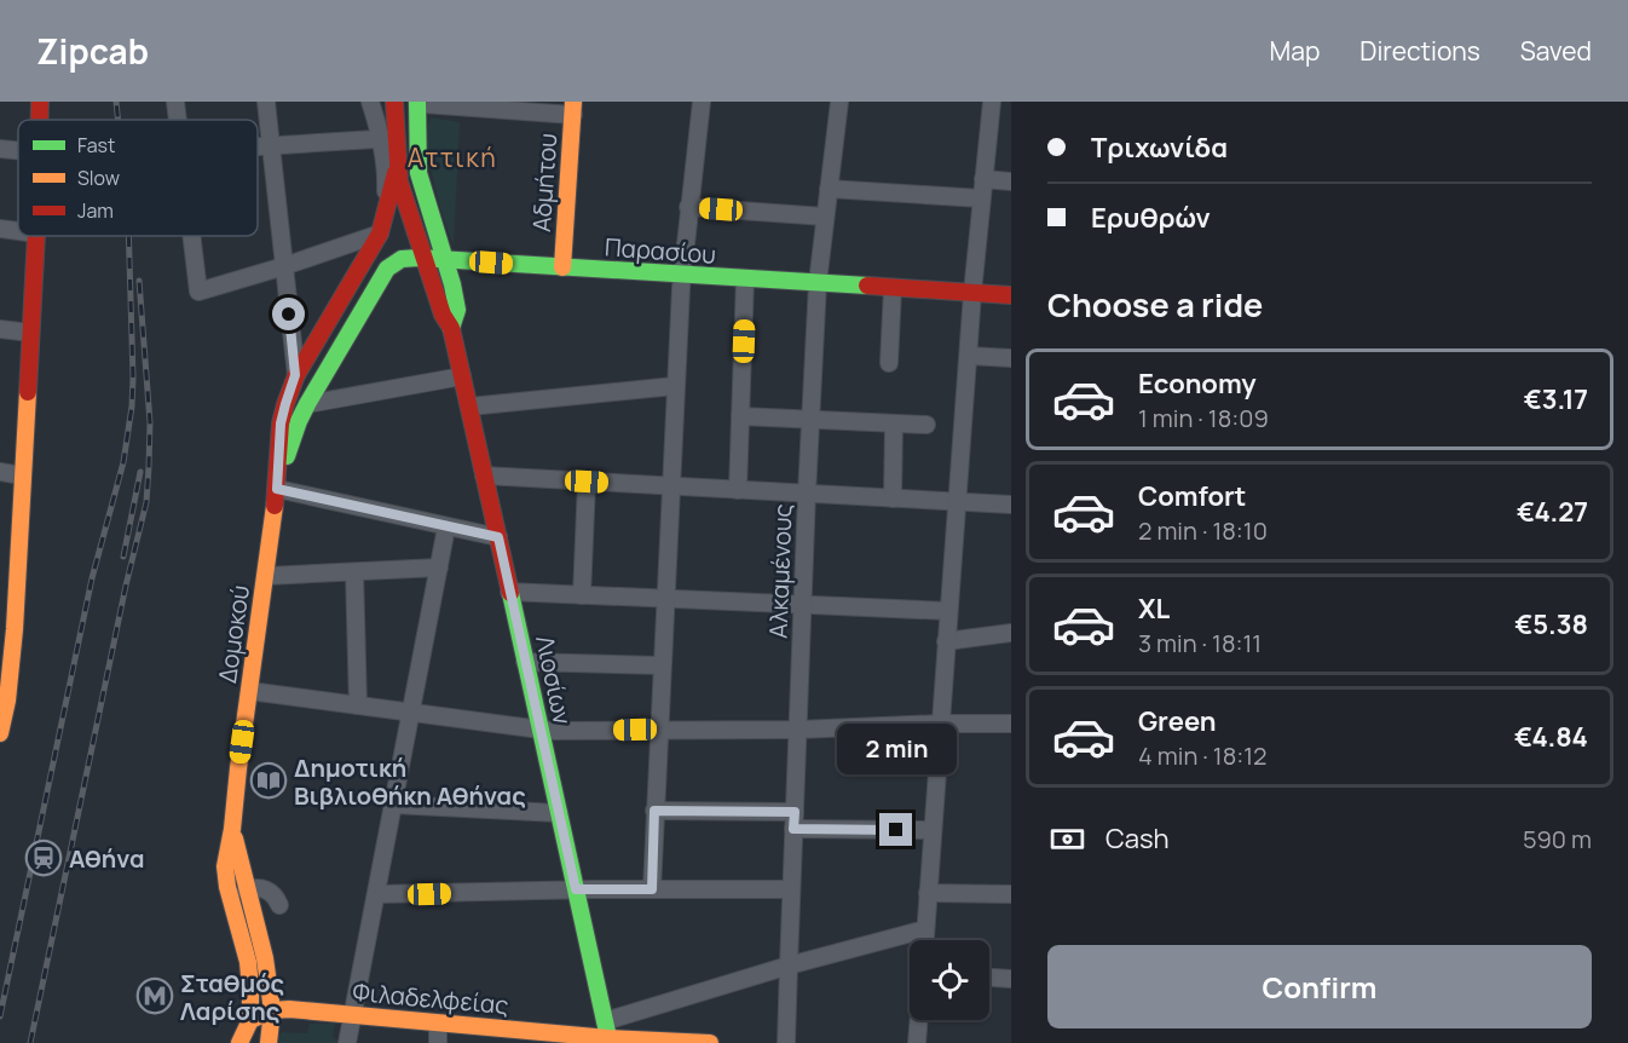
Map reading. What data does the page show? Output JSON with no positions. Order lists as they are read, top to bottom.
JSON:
{
  "streets": {
    "main road": [
      "Αδμήτου",
      "Παρασίου",
      "Δομοκού",
      "Λιοσίων",
      "Φιλαδελφείας"
    ],
    "street": ["Αλκαμένους"]
  },
  "crossings": [
    ["Αδμήτου", "Παρασίου"],
    ["Παρασίου", "Αλκαμένους"],
    ["Παρασίου", "Δομοκού"],
    ["Παρασίου", "Λιοσίων"],
    ["Δομοκού", "Λιοσίων"],
    ["Λιοσίων", "Φιλαδελφείας"]
  ],
  "districts": ["Αττική"],
  "places": {
    "library": ["Δημοτική Βιβλιοθήκη Αθήνας"],
    "station": ["Αθήνα"],
    "metro station": ["Σταθμός Λαρίσης"]
  },
  "legend": ["Fast", "Slow", "Jam"],
  "page": {
    "header": "Zipcab",
    "nav": ["Map", "Directions", "Saved"],
    "banner": ["Τριχωνίδα", "Ερυθρών"],
    "heading": "Choose a ride",
    "list": [
      {
        "name": "Economy",
        "note": "1 min · 18:09",
        "value": "€3.17"
      },
      {
        "name": "Comfort",
        "note": "2 min · 18:10",
        "value": "€4.27"
      },
      {
        "name": "XL",
        "note": "3 min · 18:11",
        "value": "€5.38"
      },
      {
        "name": "Green",
        "note": "4 min · 18:12",
        "value": "€4.84"
      }
    ],
    "bubble": "2 min",
    "pay": ["Cash", "590 m"],
    "buttons": "Confirm"
  }
}
